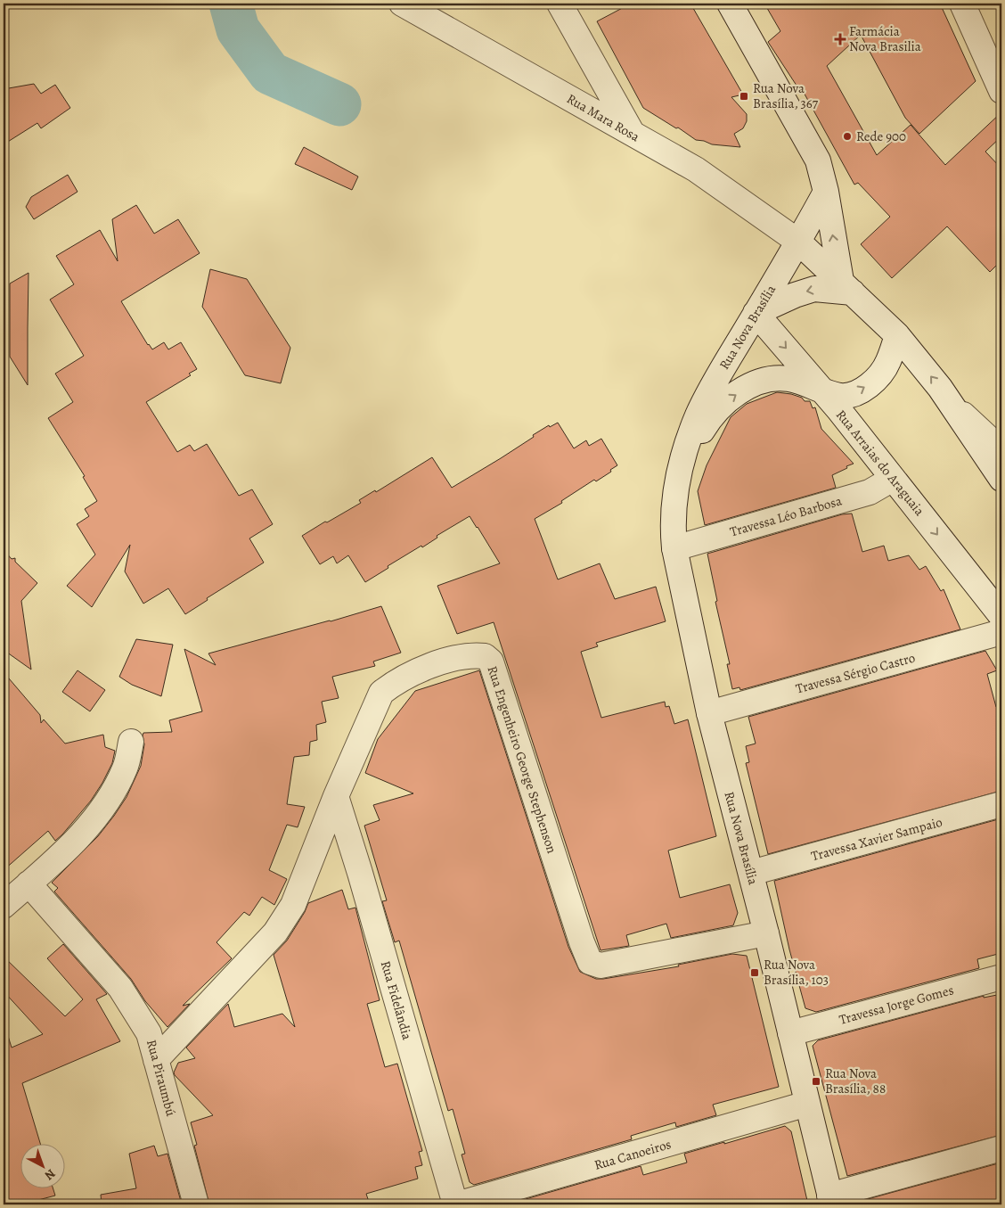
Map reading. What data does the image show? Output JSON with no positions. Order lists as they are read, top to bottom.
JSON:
{
  "streets": {
    "street": [
      "Rua Mara Rosa",
      "Rua Nova Brasília",
      "Rua Arraias do Araguaia",
      "Travessa Léo Barbosa",
      "Travessa Sérgio Castro",
      "Rua Engenheiro George Stephenson",
      "Travessa Xavier Sampaio",
      "Rua Fidelândia",
      "Travessa Jorge Gomes",
      "Rua Piraumbú",
      "Rua Canoeiros"
    ]
  },
  "crossings": [
    ["Rua Mara Rosa", "Rua Nova Brasília"],
    ["Rua Nova Brasília", "Rua Arraias do Araguaia"],
    ["Rua Nova Brasília", "Travessa Léo Barbosa"],
    ["Rua Nova Brasília", "Travessa Sérgio Castro"],
    ["Rua Nova Brasília", "Rua Engenheiro George Stephenson"],
    ["Rua Nova Brasília", "Travessa Xavier Sampaio"],
    ["Rua Nova Brasília", "Travessa Jorge Gomes"],
    ["Rua Nova Brasília", "Rua Canoeiros"],
    ["Rua Arraias do Araguaia", "Travessa Léo Barbosa"],
    ["Rua Engenheiro George Stephenson", "Rua Fidelândia"],
    ["Rua Engenheiro George Stephenson", "Rua Piraumbú"],
    ["Rua Fidelândia", "Rua Canoeiros"]
  ],
  "places": {
    "health": ["Farmácia Nova Brasilia"],
    "transit": ["Rua Nova Brasília, 367", "Rua Nova Brasília, 103", "Rua Nova Brasília, 88"],
    "other": ["Rede 900"]
  },
  "north": "bottom right"
}
